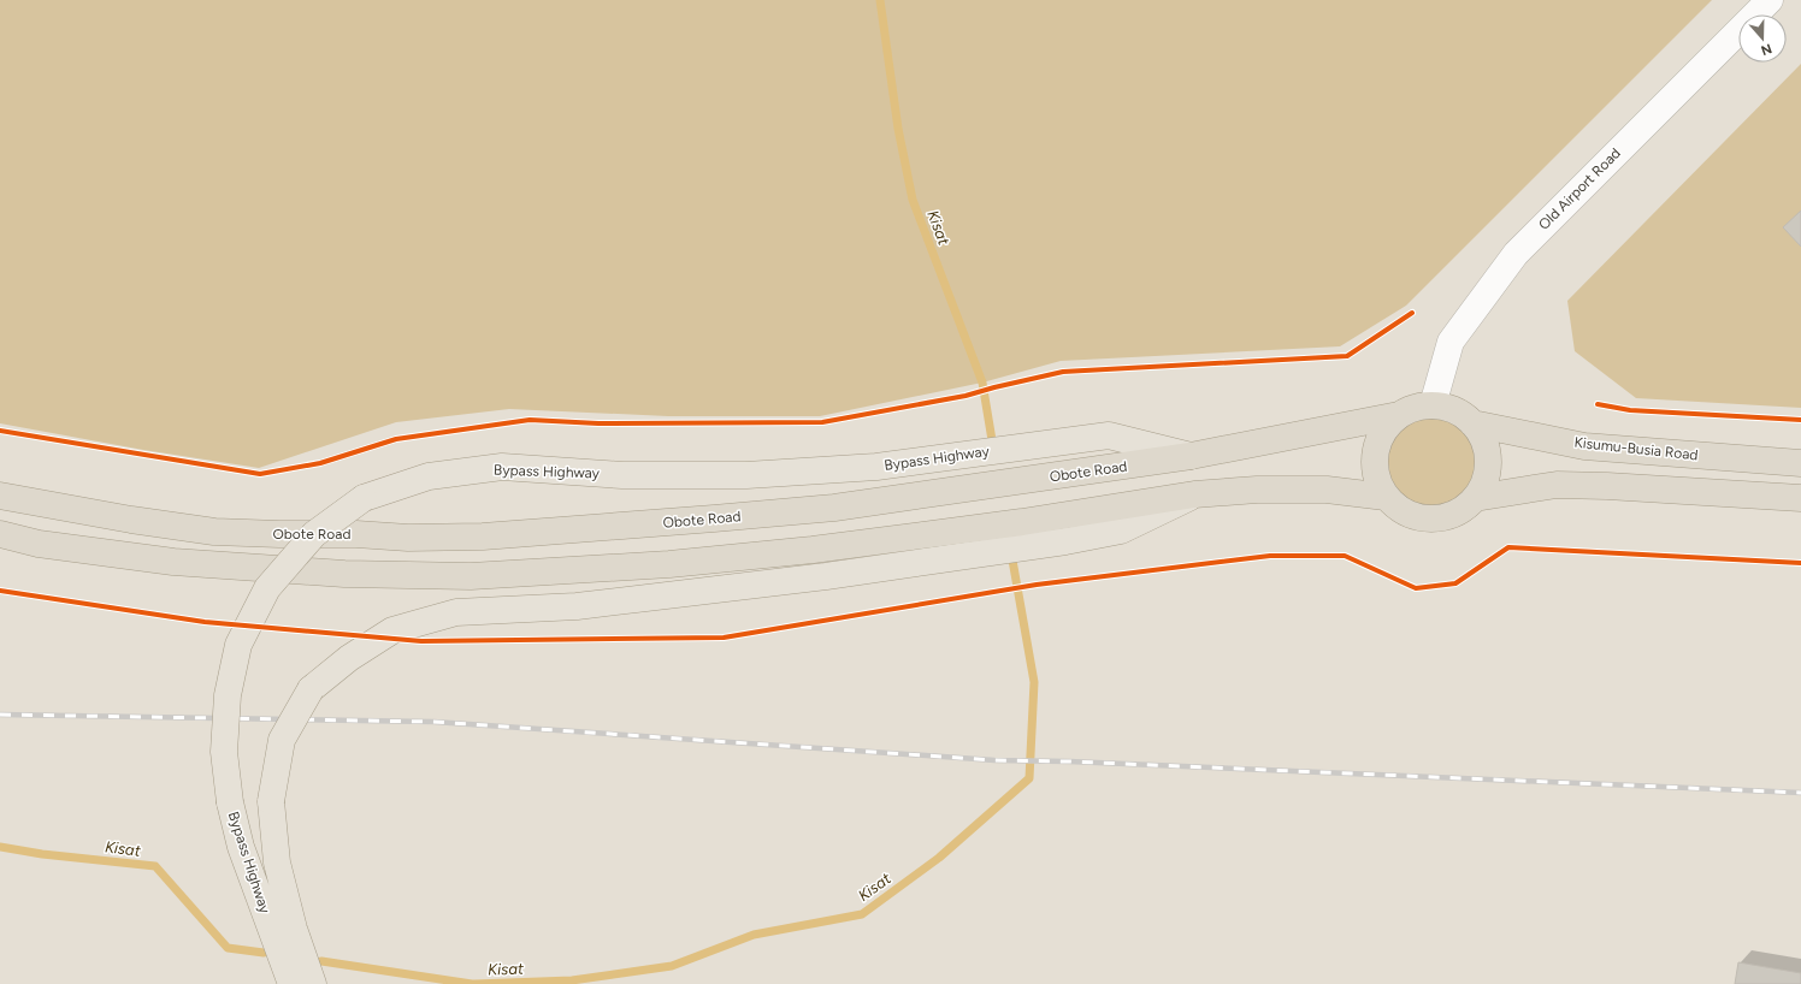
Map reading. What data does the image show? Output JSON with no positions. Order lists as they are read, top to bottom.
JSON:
{
  "streets": {
    "highway": ["Kisumu-Busia Road", "Obote Road"],
    "main road": ["Old Airport Road", "Bypass Highway"]
  },
  "crossings": [
    ["Old Airport Road", "Kisumu-Busia Road"],
    ["Old Airport Road", "Obote Road"],
    ["Kisumu-Busia Road", "Obote Road"],
    ["Bypass Highway", "Obote Road"]
  ],
  "water": ["Kisat"],
  "north": "bottom"
}
